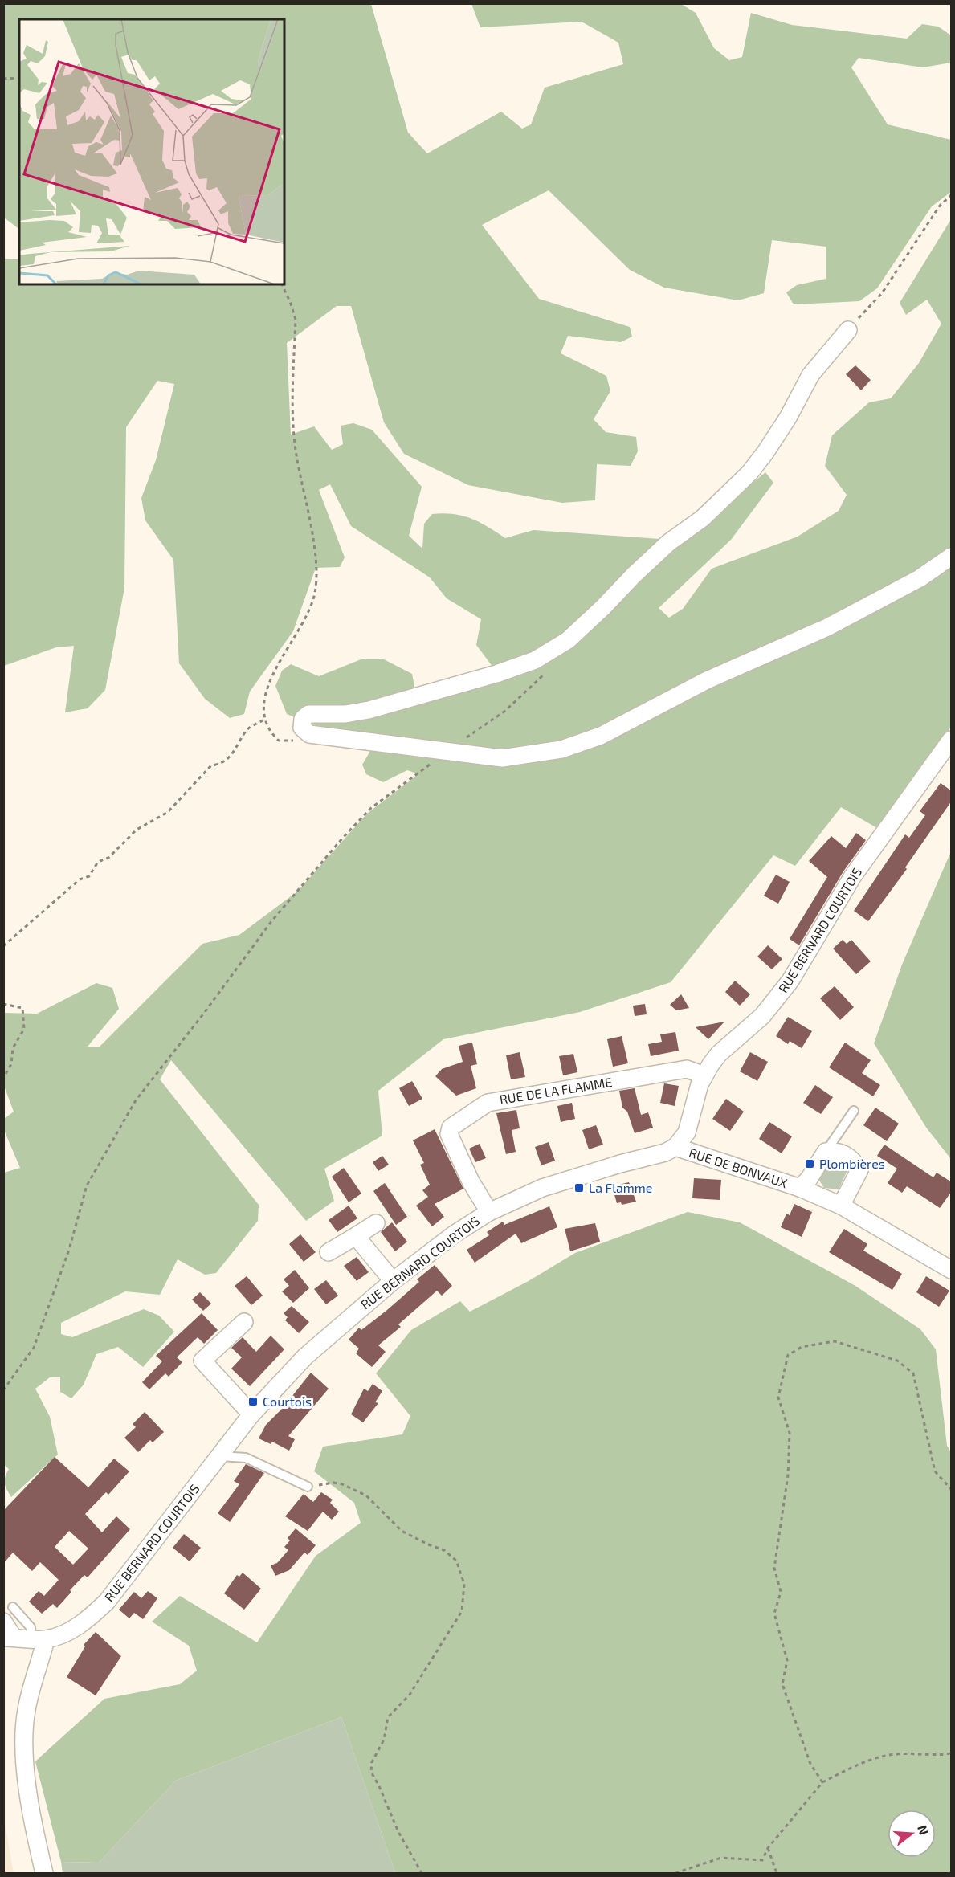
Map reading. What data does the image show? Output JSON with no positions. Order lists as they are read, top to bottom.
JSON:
{
  "streets": {
    "street": ["RUE BERNARD COURTOIS", "RUE DE LA FLAMME", "RUE DE BONVAUX"]
  },
  "crossings": [
    ["RUE BERNARD COURTOIS", "RUE DE LA FLAMME"],
    ["RUE BERNARD COURTOIS", "RUE DE BONVAUX"]
  ],
  "places": {
    "transit": ["Plombières", "La Flamme", "Courtois"]
  },
  "north": "right"
}
